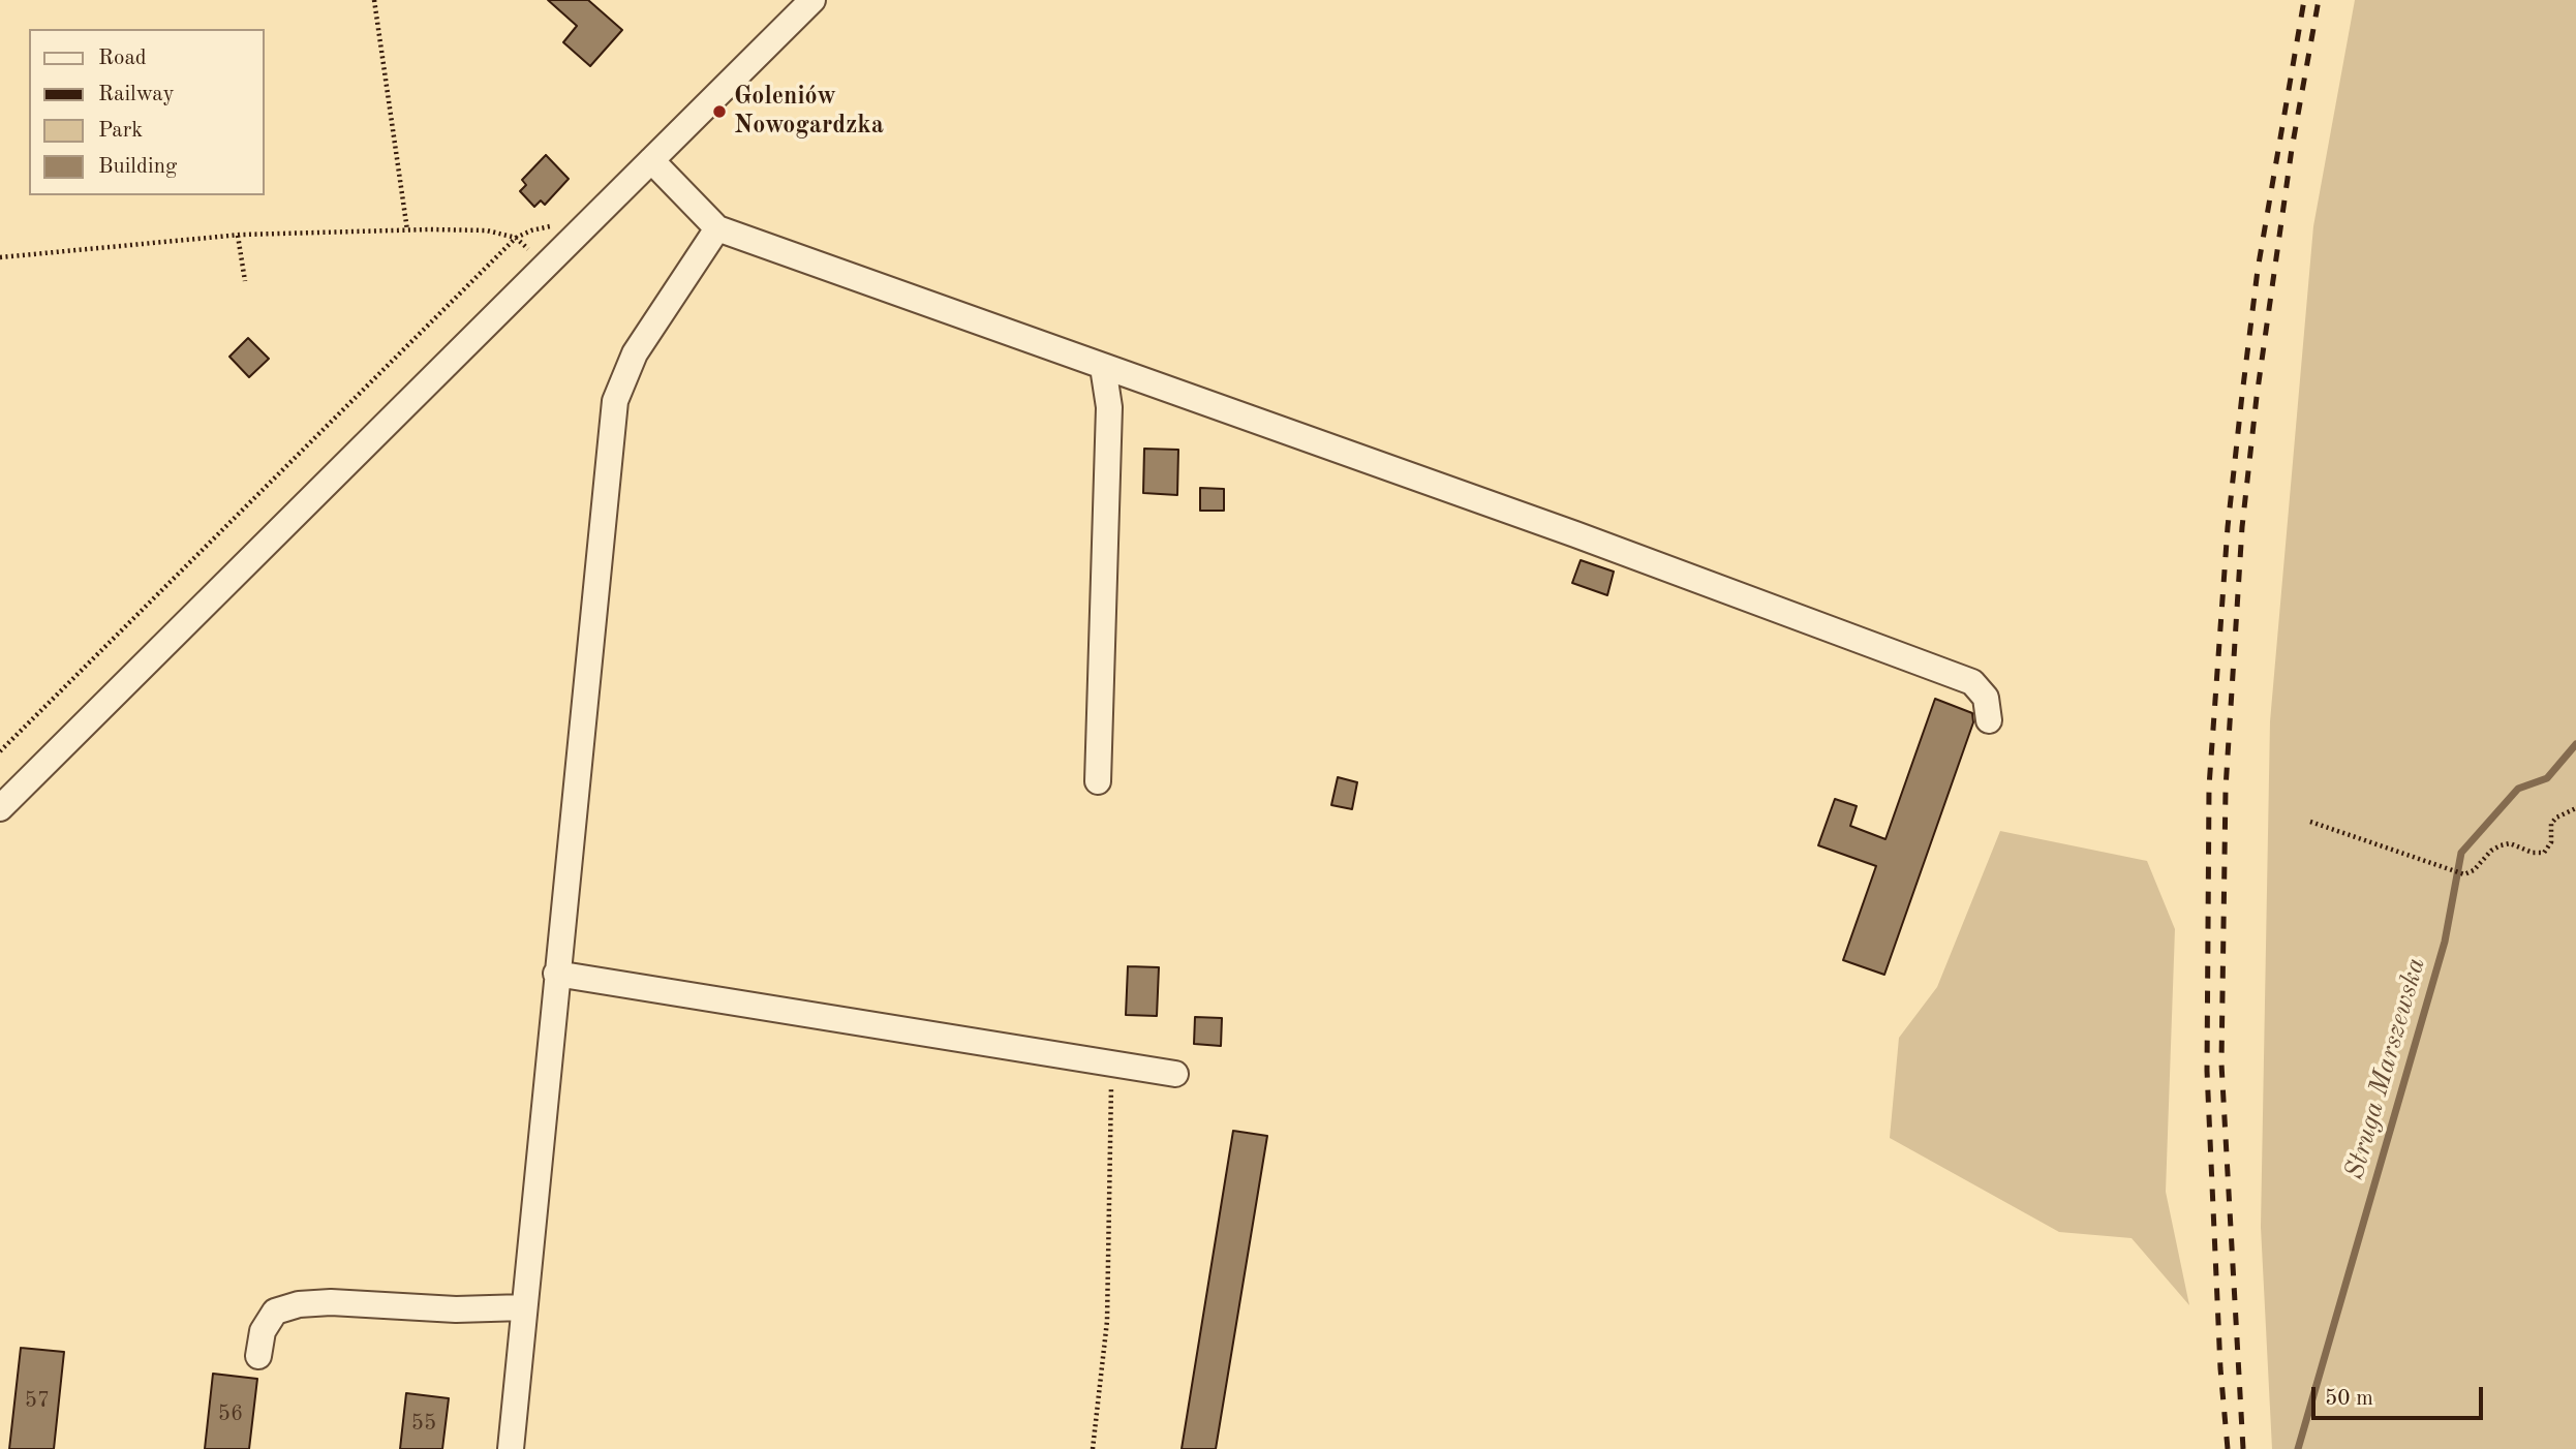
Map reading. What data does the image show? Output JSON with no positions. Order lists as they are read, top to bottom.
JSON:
{
  "water": ["Struga Marszewska"],
  "places": ["Goleniów Nowogardzka"],
  "house_numbers": ["57", "56", "55"],
  "legend": [
    "Road",
    "Railway",
    "Park",
    "Building"
  ],
  "scale_bar": "50 m"
}
